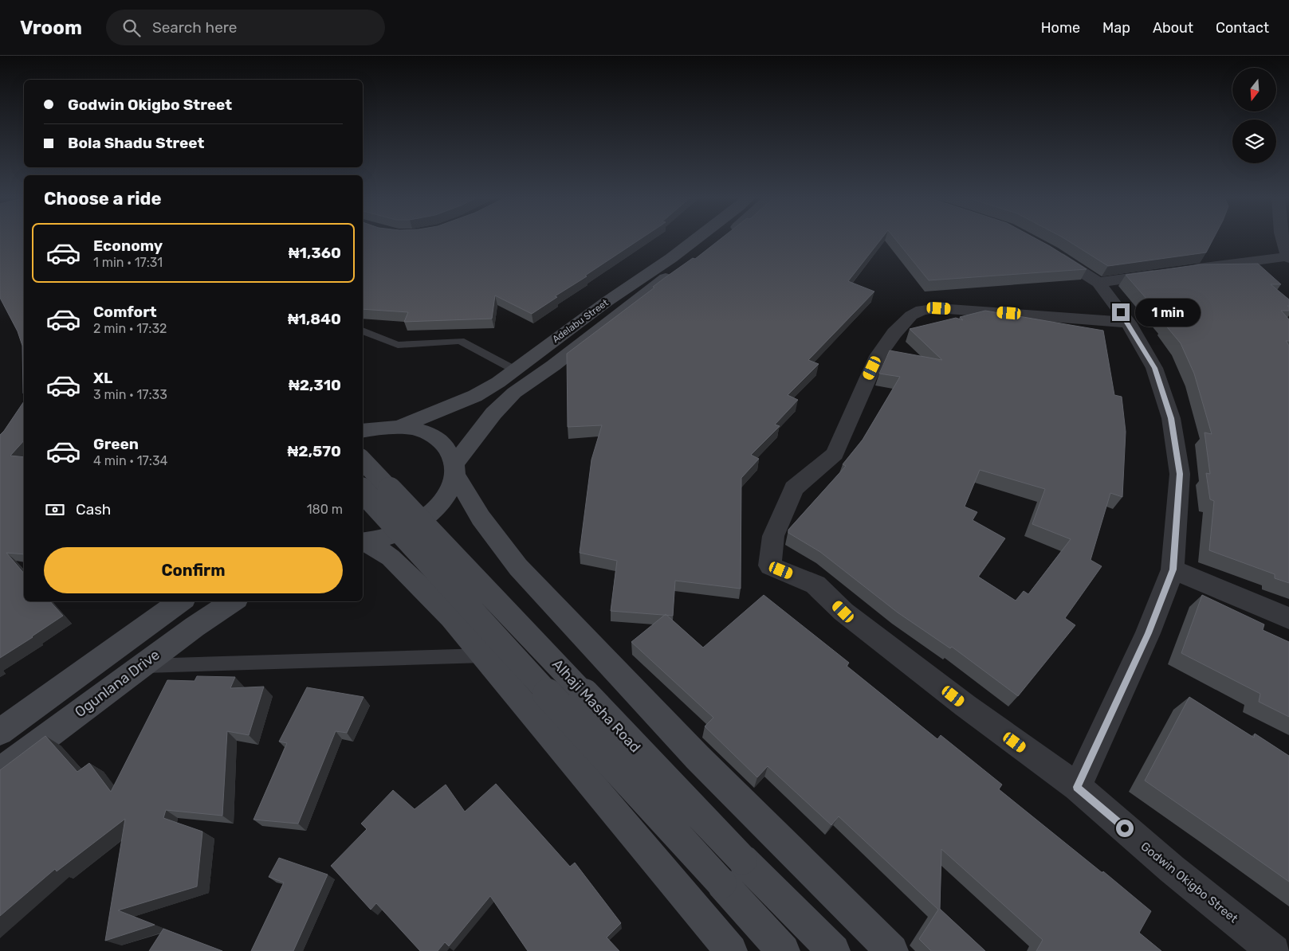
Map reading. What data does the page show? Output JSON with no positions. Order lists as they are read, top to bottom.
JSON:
{
  "streets": {
    "main road": ["Adelabu Street", "Ogunlana Drive", "Alhaji Masha Road"],
    "street": ["Godwin Okigbo Street"]
  },
  "north": "bottom",
  "page": {
    "header": "Vroom",
    "search": "Search here",
    "nav": [
      "Home",
      "Map",
      "About",
      "Contact"
    ],
    "banner": ["Godwin Okigbo Street", "Bola Shadu Street"],
    "heading": "Choose a ride",
    "list": [
      {
        "name": "Economy",
        "note": "1 min · 17:31",
        "value": "₦1,360"
      },
      {
        "name": "Comfort",
        "note": "2 min · 17:32",
        "value": "₦1,840"
      },
      {
        "name": "XL",
        "note": "3 min · 17:33",
        "value": "₦2,310"
      },
      {
        "name": "Green",
        "note": "4 min · 17:34",
        "value": "₦2,570"
      }
    ],
    "bubble": "1 min",
    "pay": ["Cash", "180 m"],
    "buttons": "Confirm"
  }
}
